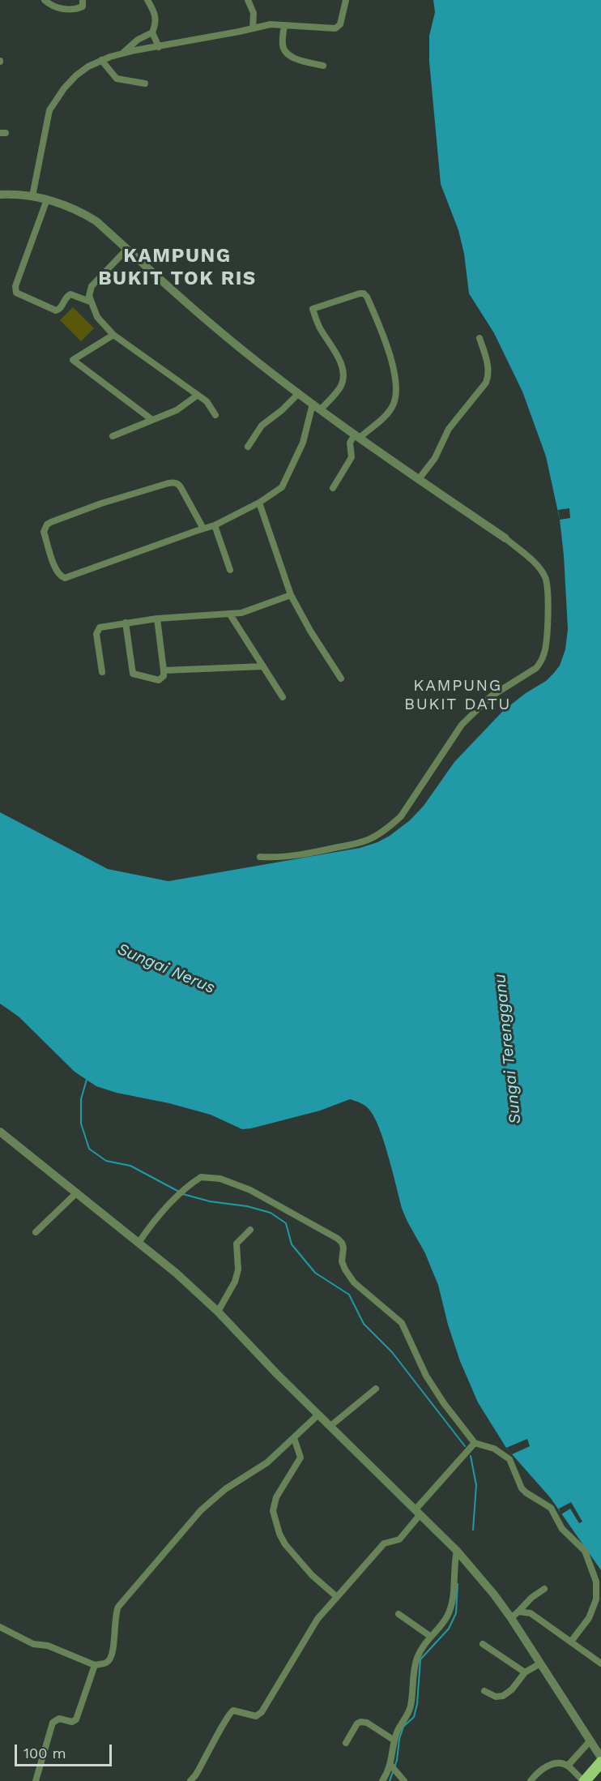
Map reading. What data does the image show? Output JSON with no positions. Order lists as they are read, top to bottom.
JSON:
{
  "districts": ["KAMPUNG BUKIT TOK RIS", "KAMPUNG BUKIT DATU"],
  "water": ["Sungai Nerus", "Sungai Terengganu"],
  "scale_bar": "100 m"
}
